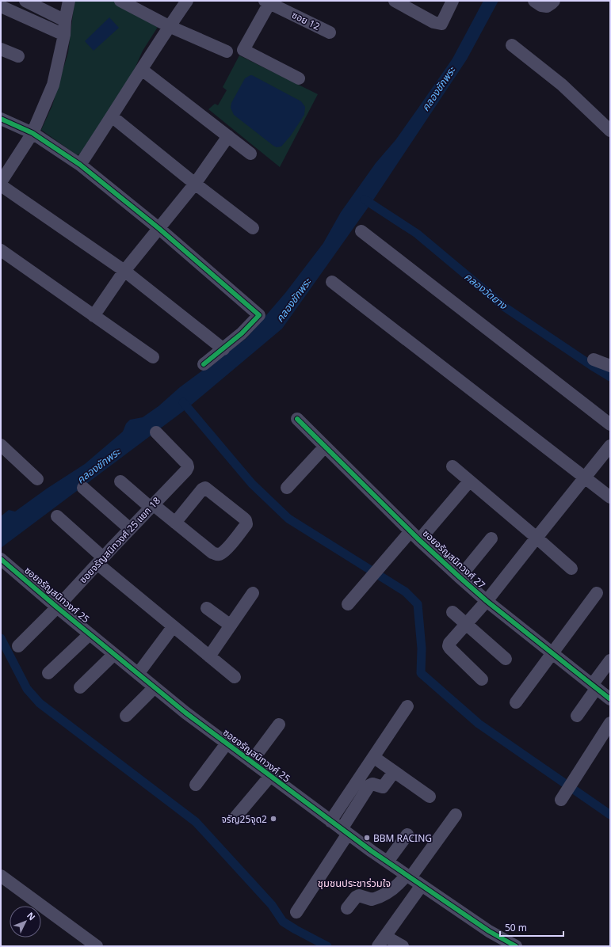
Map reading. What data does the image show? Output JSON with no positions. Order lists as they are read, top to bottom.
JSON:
{
  "streets": {
    "street": [
      "ซอย 12",
      "ซอยจรัญสนิทวงศ์ 25 แยก 18",
      "ซอยจรัญสนิทวงศ์ 27",
      "ซอยจรัญสนิทวงศ์ 25"
    ]
  },
  "crossings": [
    ["ซอยจรัญสนิทวงศ์ 25 แยก 18", "ซอยจรัญสนิทวงศ์ 25"]
  ],
  "districts": ["ชุมชนประชาร่วมใจ"],
  "water": ["คลองชักพระ", "คลองวัดยาง"],
  "places": ["จรัญ25จุด2", "BBM RACING"],
  "scale_bar": "50 m",
  "north": "top right"
}
